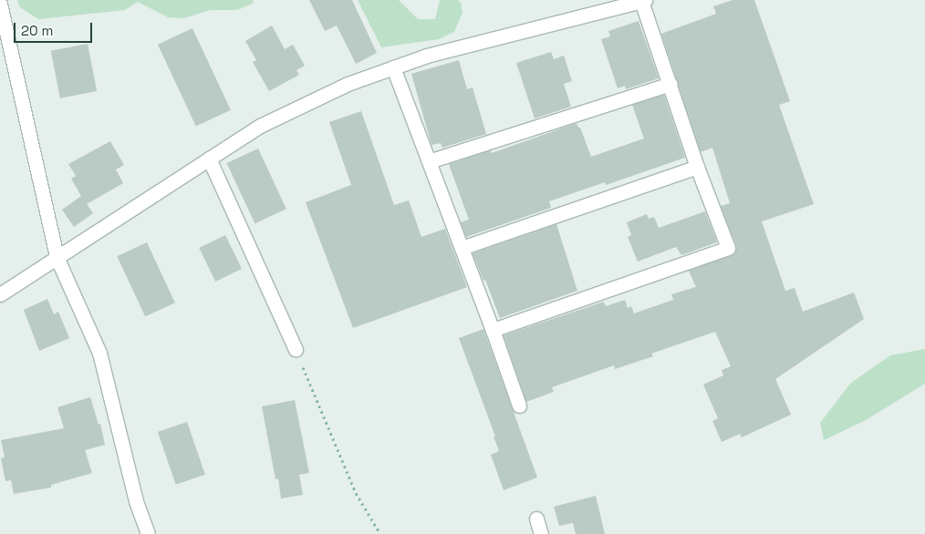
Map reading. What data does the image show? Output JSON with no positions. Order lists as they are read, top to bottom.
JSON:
{
  "scale_bar": "20 m"
}
